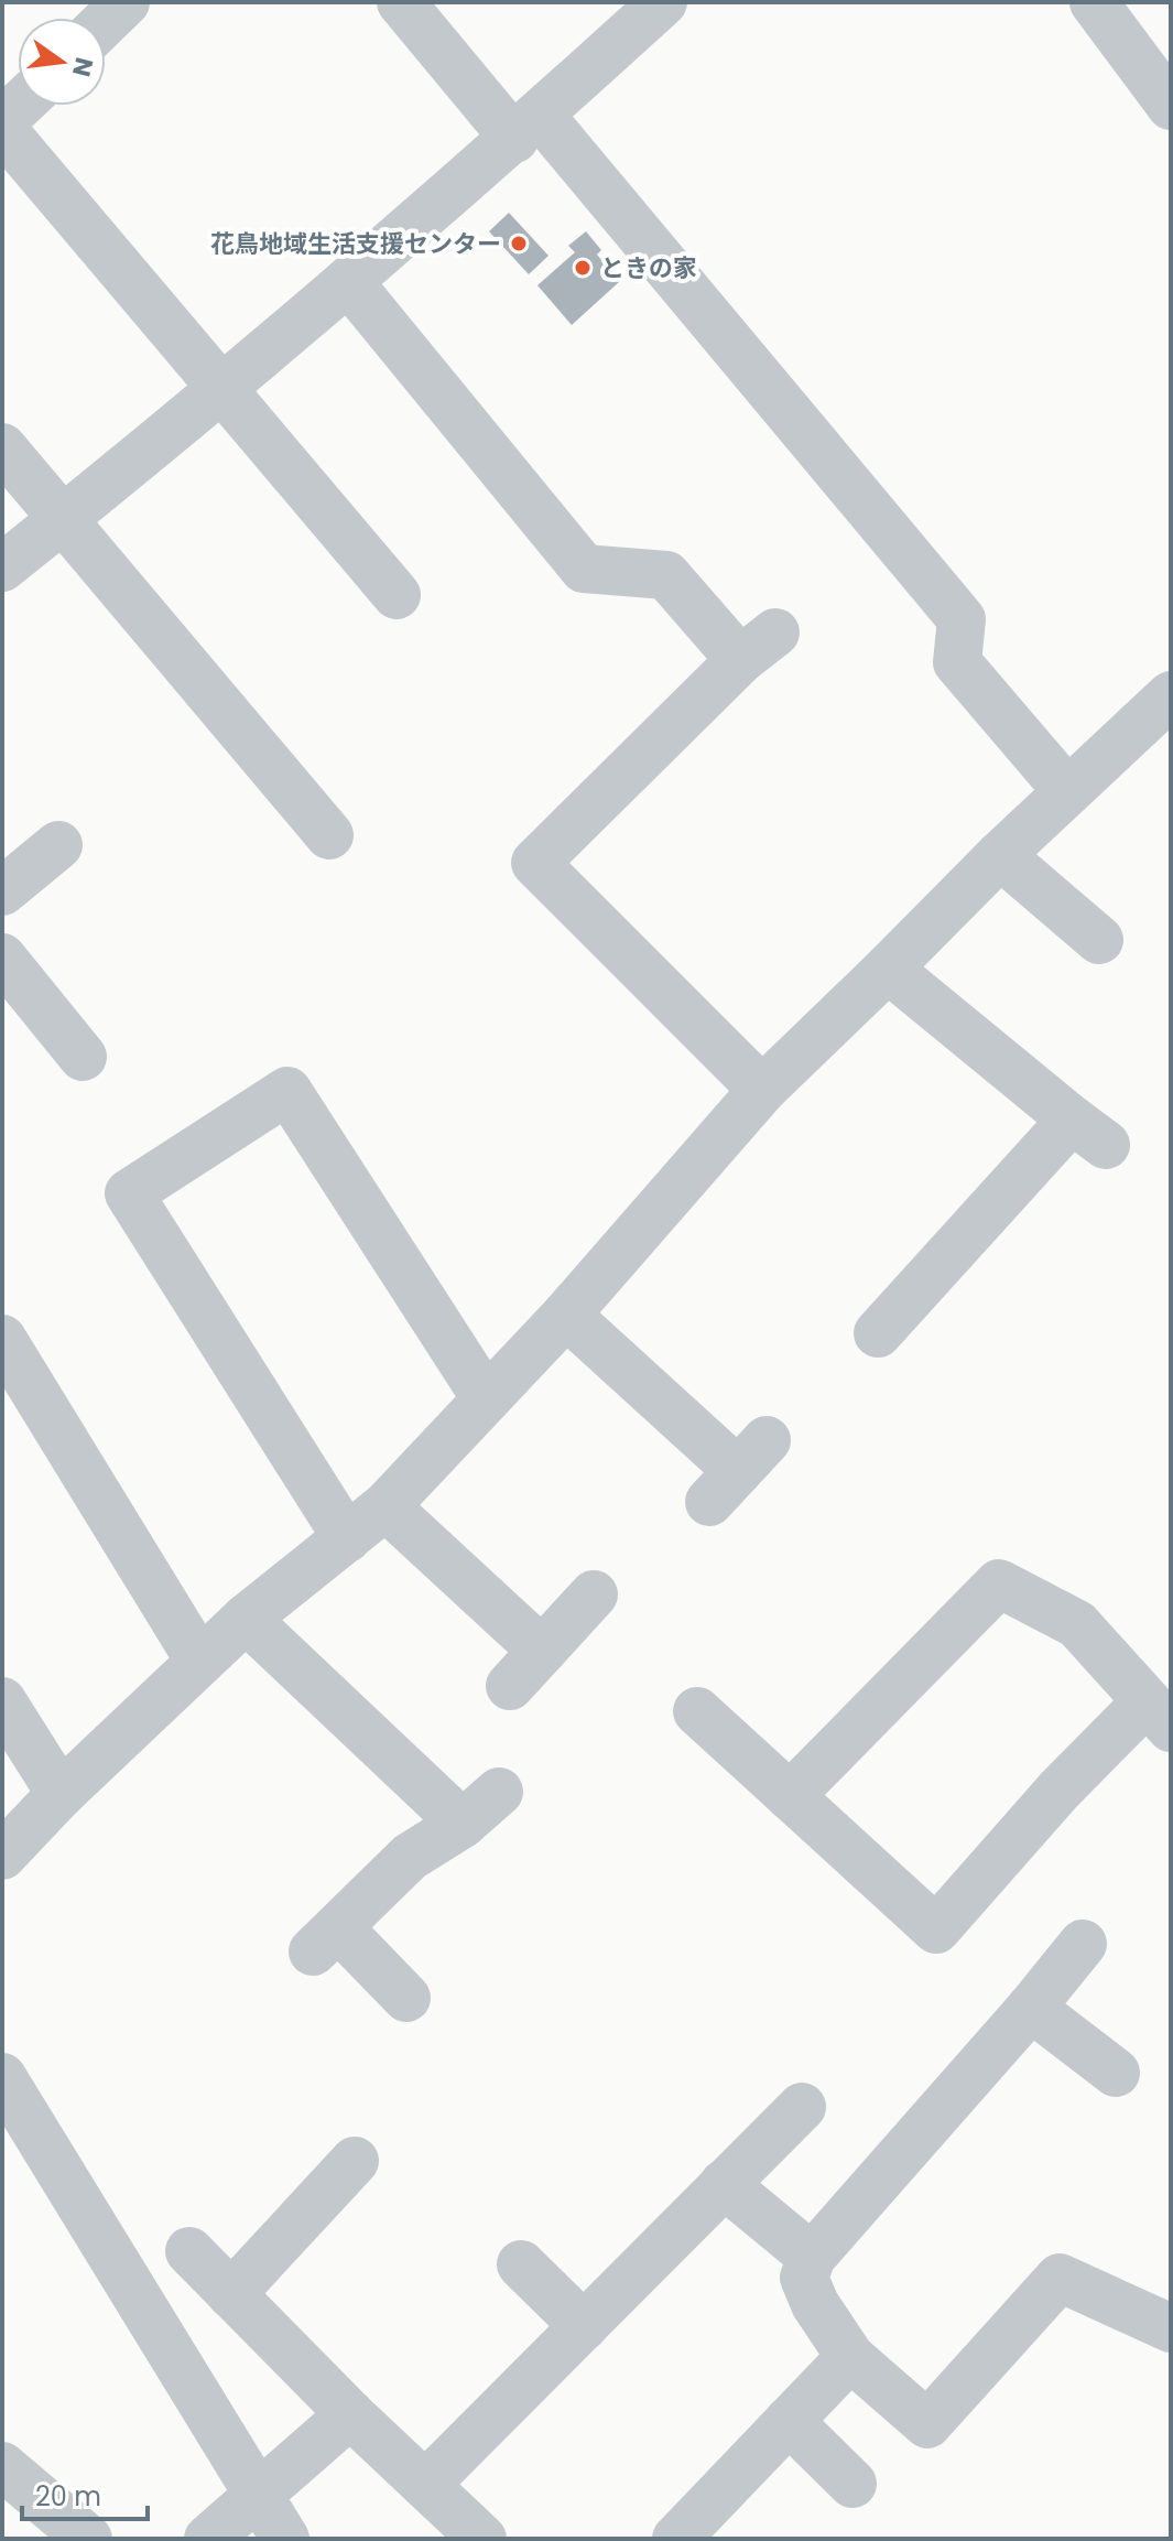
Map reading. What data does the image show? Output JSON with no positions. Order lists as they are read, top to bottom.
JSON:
{
  "places": ["花鳥地域生活支援センター", "ときの家"],
  "scale_bar": "20 m",
  "north": "right"
}
